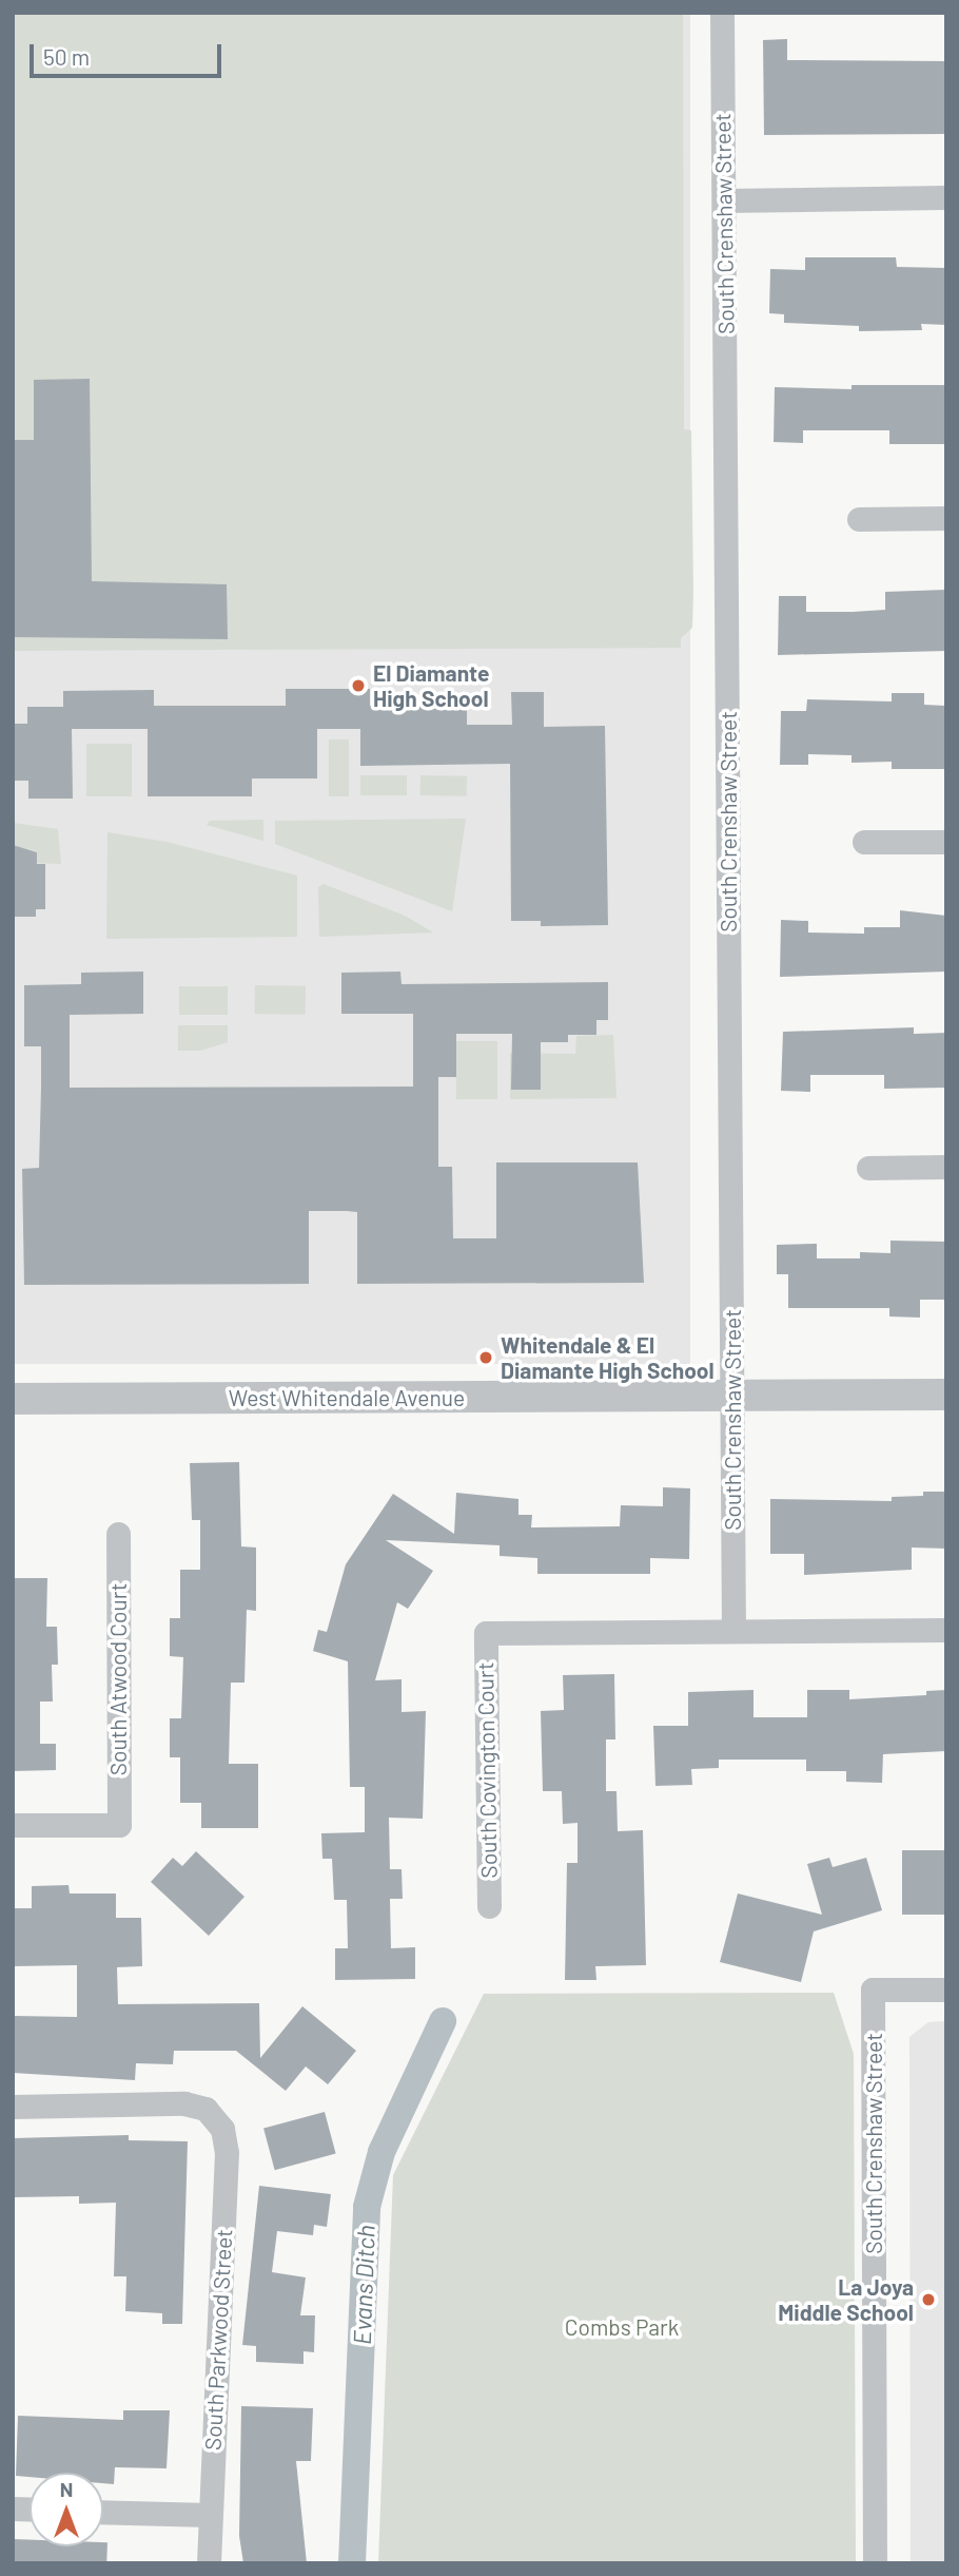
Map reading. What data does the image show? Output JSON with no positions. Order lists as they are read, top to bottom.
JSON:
{
  "streets": {
    "street": [
      "South Crenshaw Street",
      "West Whitendale Avenue",
      "South Atwood Court",
      "South Covington Court",
      "South Parkwood Street"
    ]
  },
  "crossings": [
    ["South Crenshaw Street", "West Whitendale Avenue"],
    ["South Crenshaw Street", "South Covington Court"]
  ],
  "water": ["Evans Ditch"],
  "parks": ["Combs Park"],
  "places": ["El Diamante High School", "Whitendale & El Diamante High School", "La Joya Middle School"],
  "scale_bar": "50 m",
  "north": "top"
}
